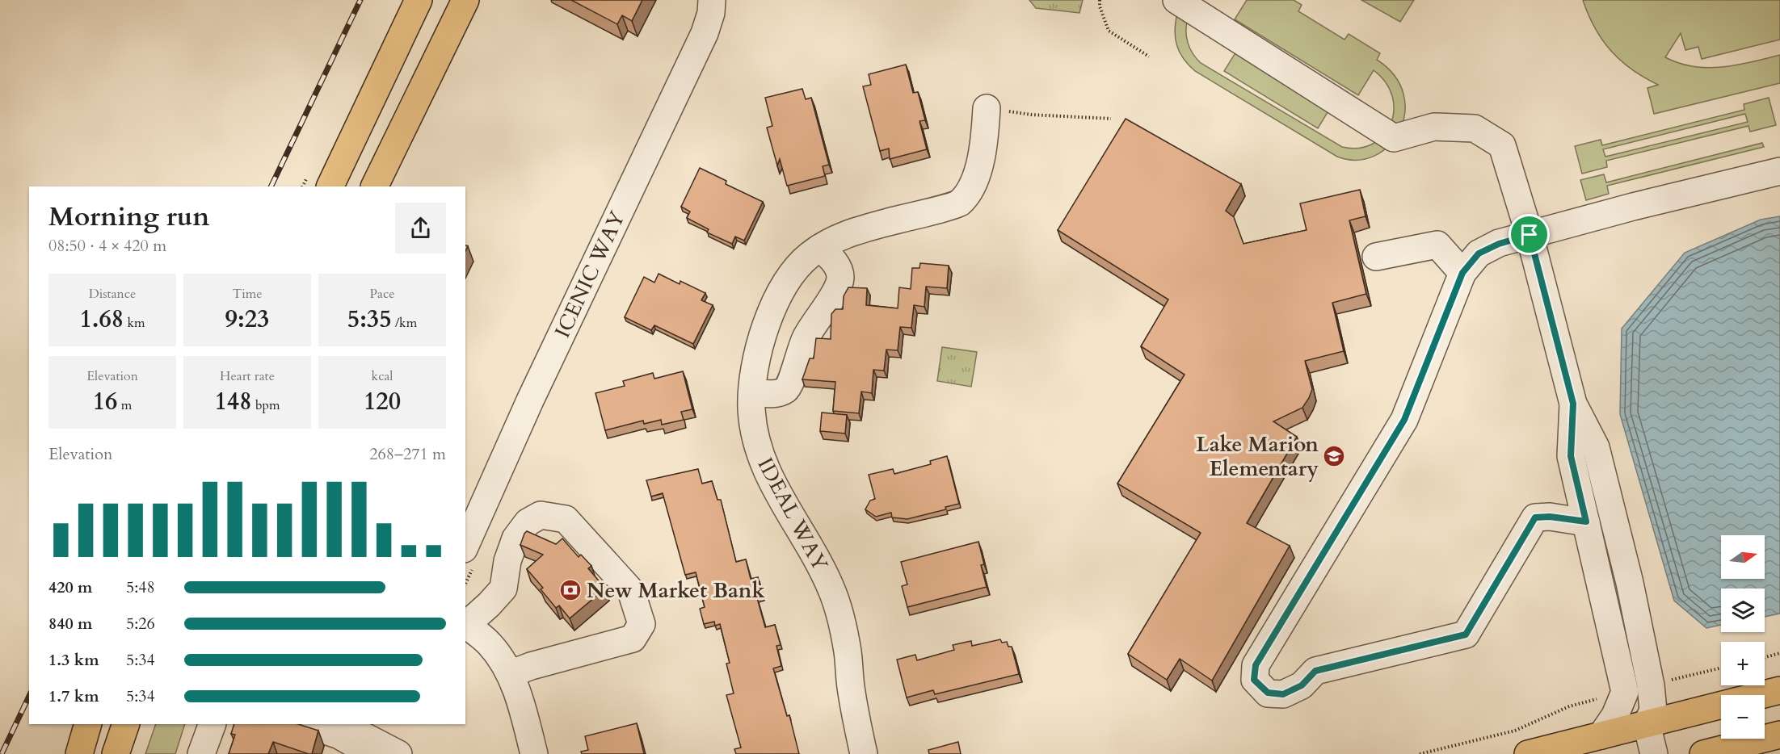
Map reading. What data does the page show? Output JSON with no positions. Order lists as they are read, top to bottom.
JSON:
{
  "streets": {
    "street": ["ICENIC WAY", "IDEAL WAY"]
  },
  "places": {
    "school or university": ["Lake Marion Elementary"],
    "bank": ["New Market Bank"]
  },
  "north": "right",
  "page": {
    "heading": ["Morning run", "08:50 · 4 × 420 m"],
    "stats": [
      ["Distance", "1.68 km"],
      ["Time", "9:23"],
      ["Pace", "5:35 /km"],
      ["Elevation", "16 m"],
      ["Heart rate", "148 bpm"],
      ["kcal", "120"]
    ],
    "chart": ["Elevation", "268–271 m"],
    "map_buttons": ["+", "−"],
    "list": [
      {
        "name": "420 m",
        "note": "5:48"
      },
      {
        "name": "840 m",
        "note": "5:26"
      },
      {
        "name": "1.3 km",
        "note": "5:34"
      },
      {
        "name": "1.7 km",
        "note": "5:34"
      }
    ]
  }
}
